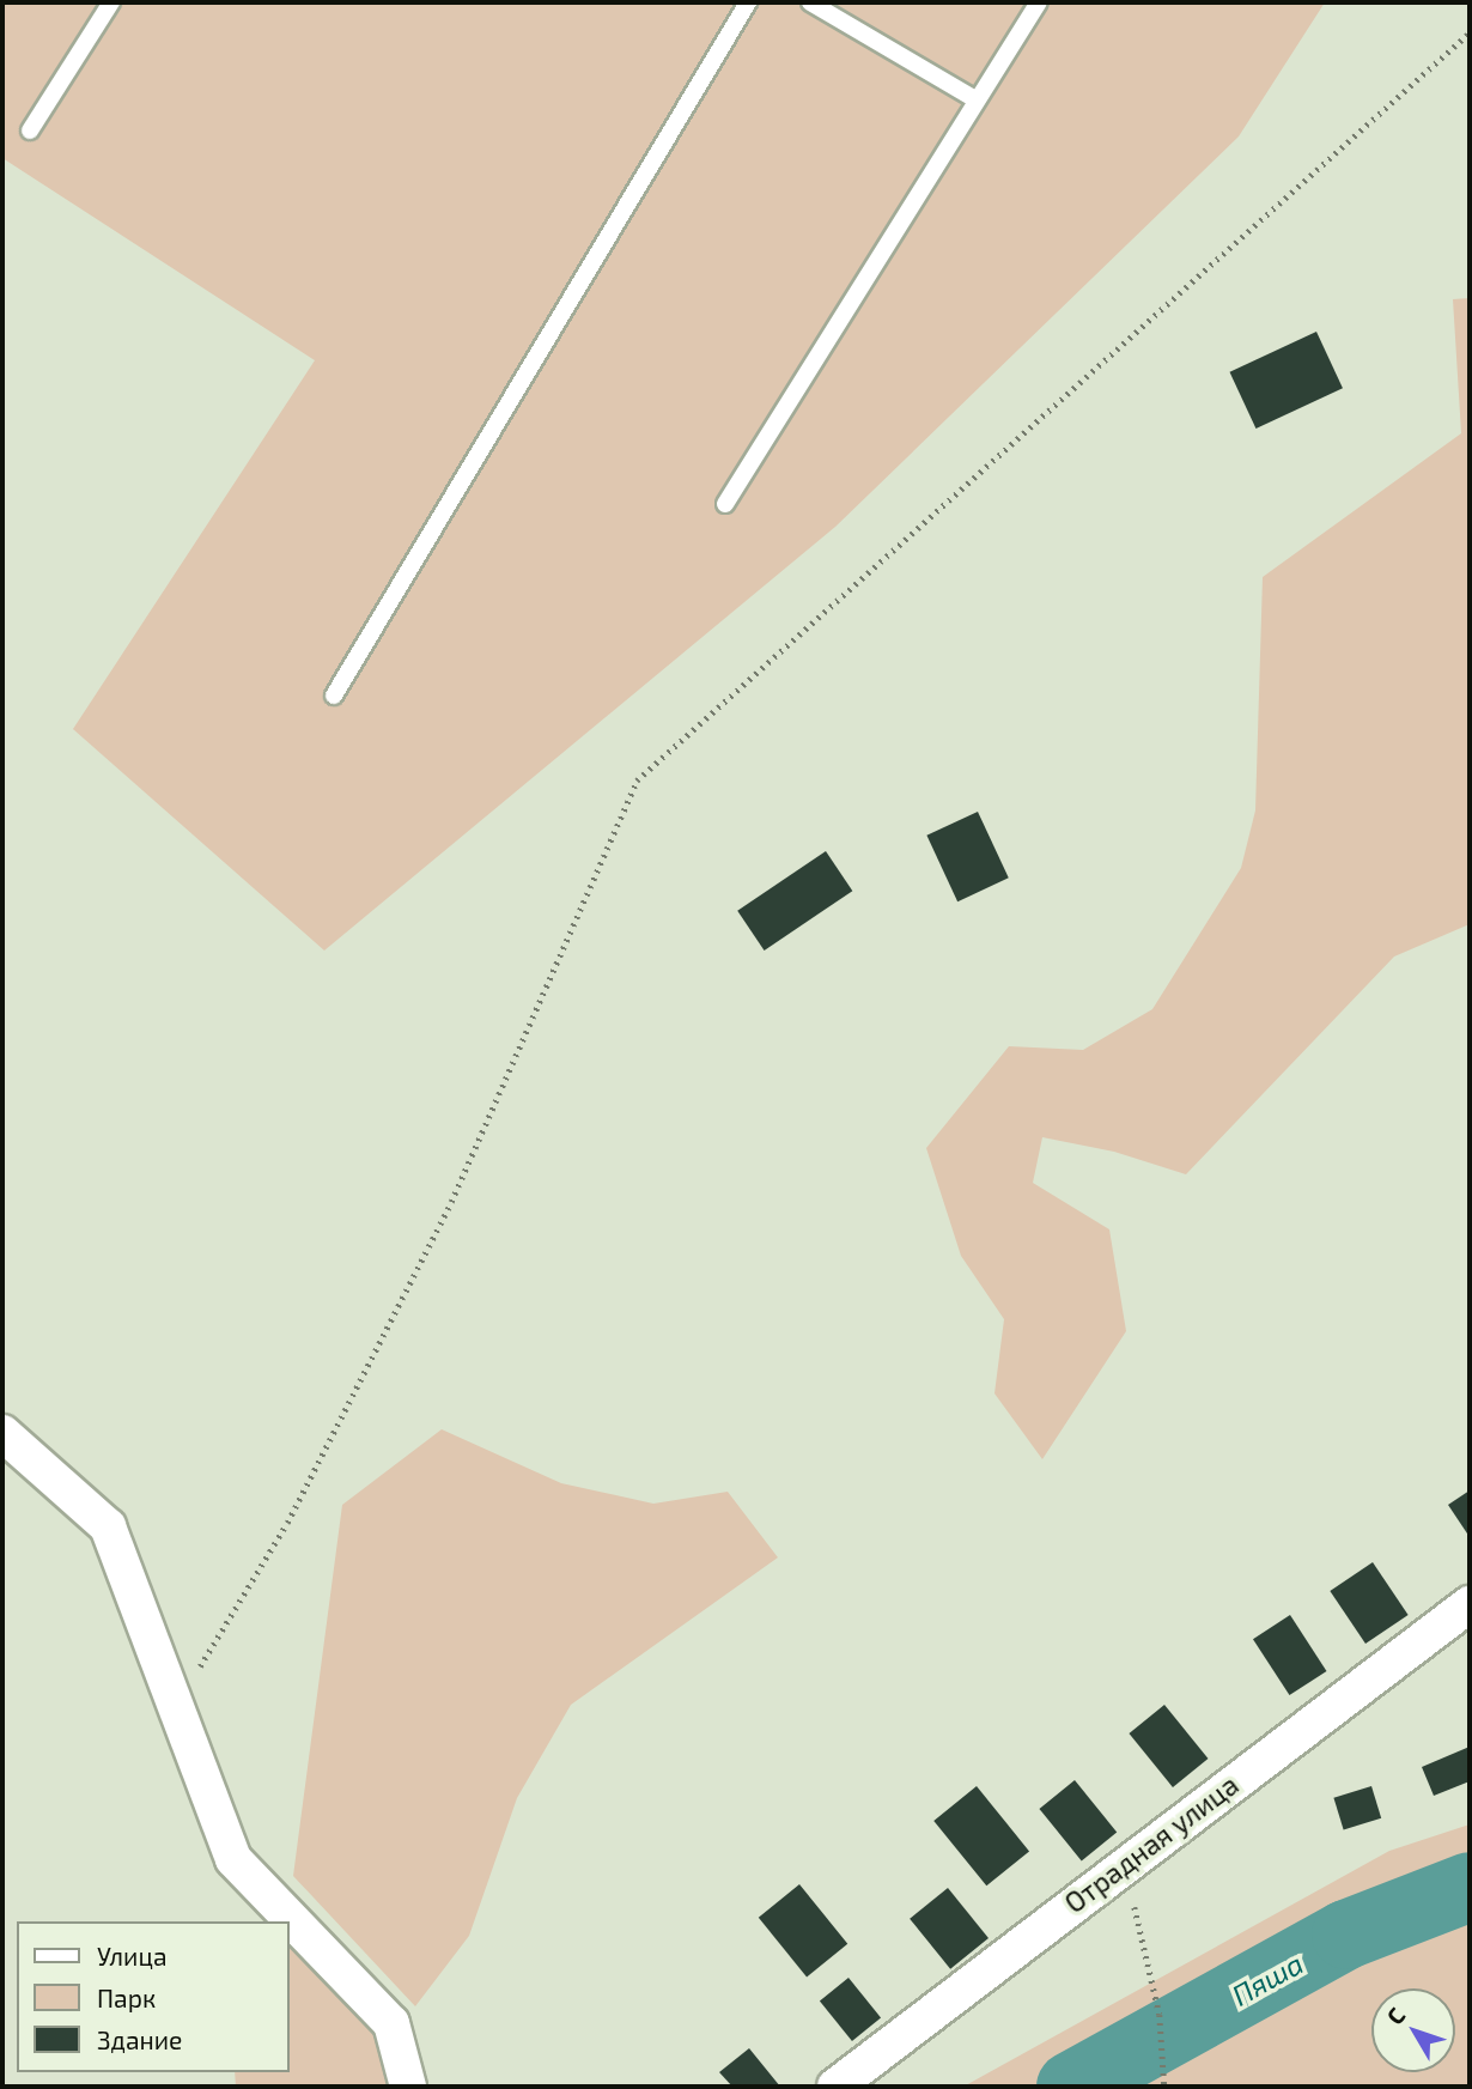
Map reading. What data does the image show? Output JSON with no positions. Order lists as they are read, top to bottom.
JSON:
{
  "streets": {
    "street": ["Отрадная улица"]
  },
  "water": ["Пяша"],
  "legend": ["Улица", "Парк", "Здание"],
  "north": "top left"
}
